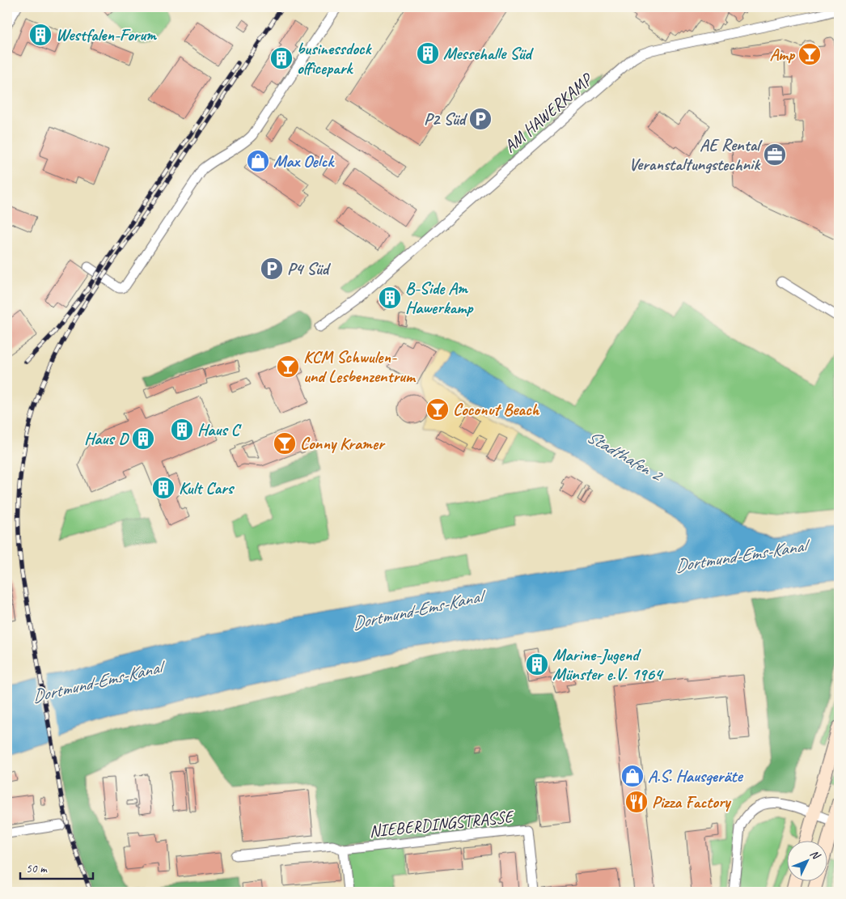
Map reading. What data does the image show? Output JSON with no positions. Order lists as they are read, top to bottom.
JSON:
{
  "streets": {
    "street": ["AM HAWERKAMP", "NIEBERDINGSTRASSE"]
  },
  "water": ["Stadthafen 2", "Dortmund-Ems-Kanal"],
  "places": {
    "building": [
      "Westfalen-Forum",
      "Messehalle Süd",
      "businessdock officepark",
      "B-Side Am Hawerkamp",
      "Haus C",
      "Haus D",
      "Kult Cars",
      "Marine-Jugend Münster e.V. 1964"
    ],
    "bar": [
      "Amp",
      "KCM Schwulen- und Lesbenzentrum",
      "Coconut Beach",
      "Conny Kramer"
    ],
    "parking": ["P2 Süd", "P4 Süd"],
    "office": ["AE Rental Veranstaltungstechnik"],
    "shop": ["Max Oelck", "A.S. Hausgeräte"],
    "restaurant": ["Pizza Factory"]
  },
  "scale_bar": "50 m",
  "north": "top right"
}
